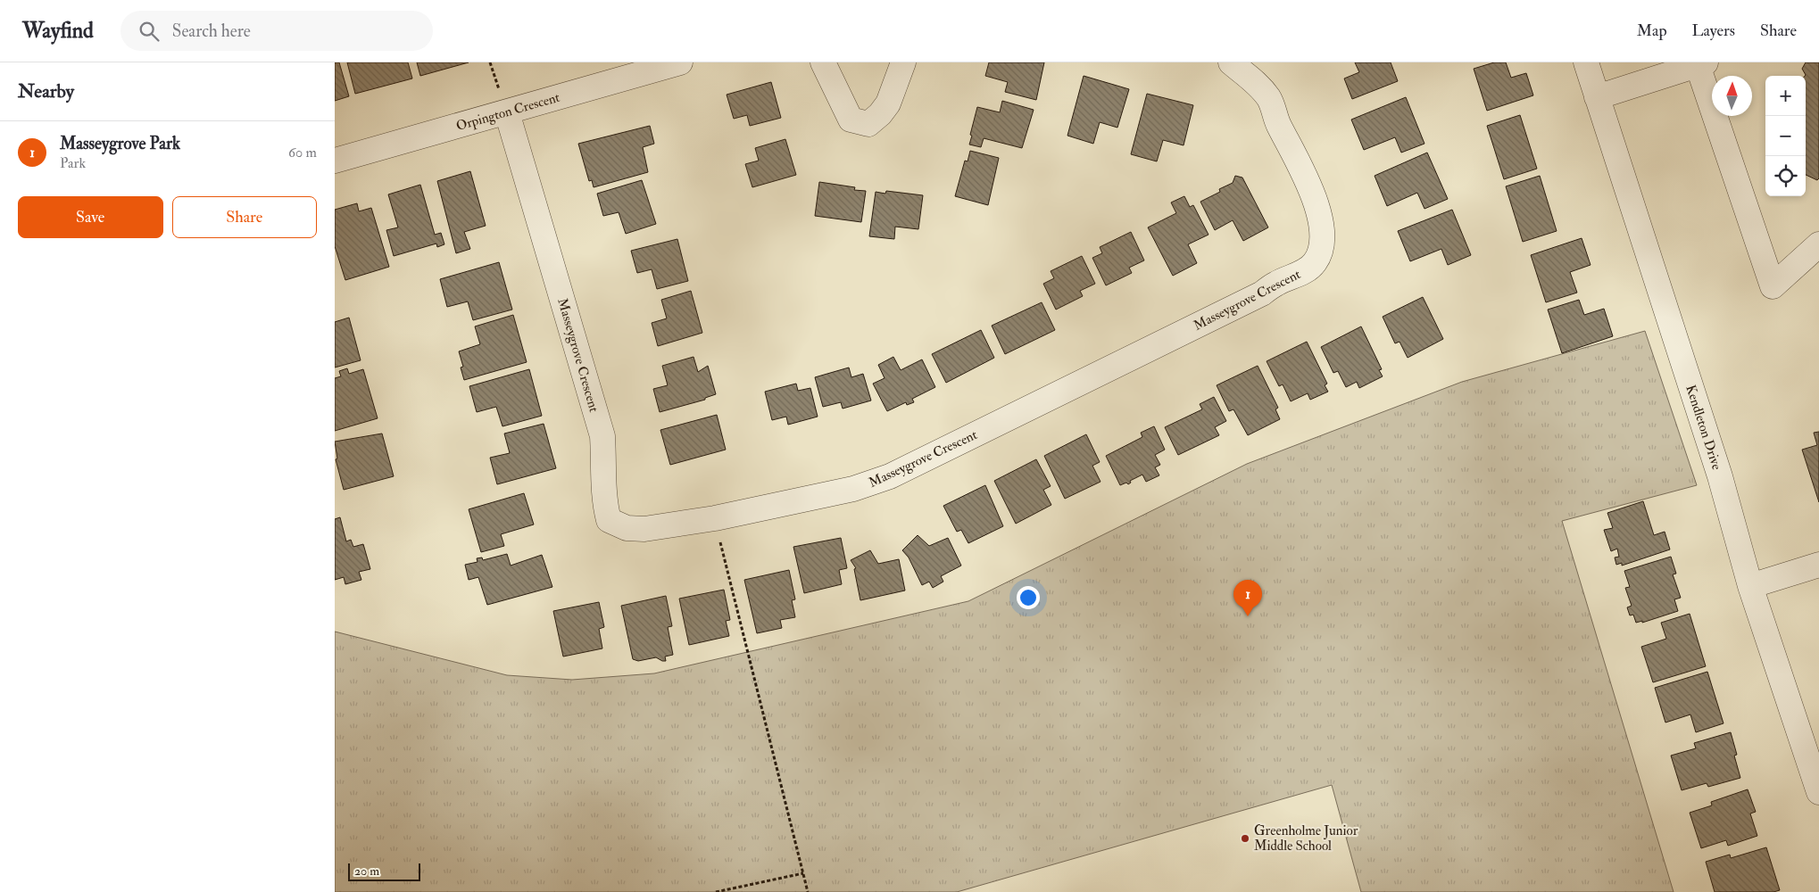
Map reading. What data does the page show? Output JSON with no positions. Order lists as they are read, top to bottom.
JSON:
{
  "streets": {
    "street": ["Orpington Crescent", "Masseygrove Crescent", "Kendleton Drive"]
  },
  "crossings": [
    ["Orpington Crescent", "Masseygrove Crescent"]
  ],
  "places": ["Greenholme Junior Middle School"],
  "scale_bar": "20 m",
  "north": "top",
  "page": {
    "header": "Wayfind",
    "search": "Search here",
    "nav": ["Map", "Layers", "Share"],
    "heading": "Nearby",
    "map_buttons": ["+", "−"],
    "list": [
      {
        "mark": "1",
        "name": "Masseygrove Park",
        "note": "Park",
        "value": "60 m"
      }
    ],
    "buttons": ["Save", "Share"],
    "pins": "1",
    "scale": "20 m"
  }
}
